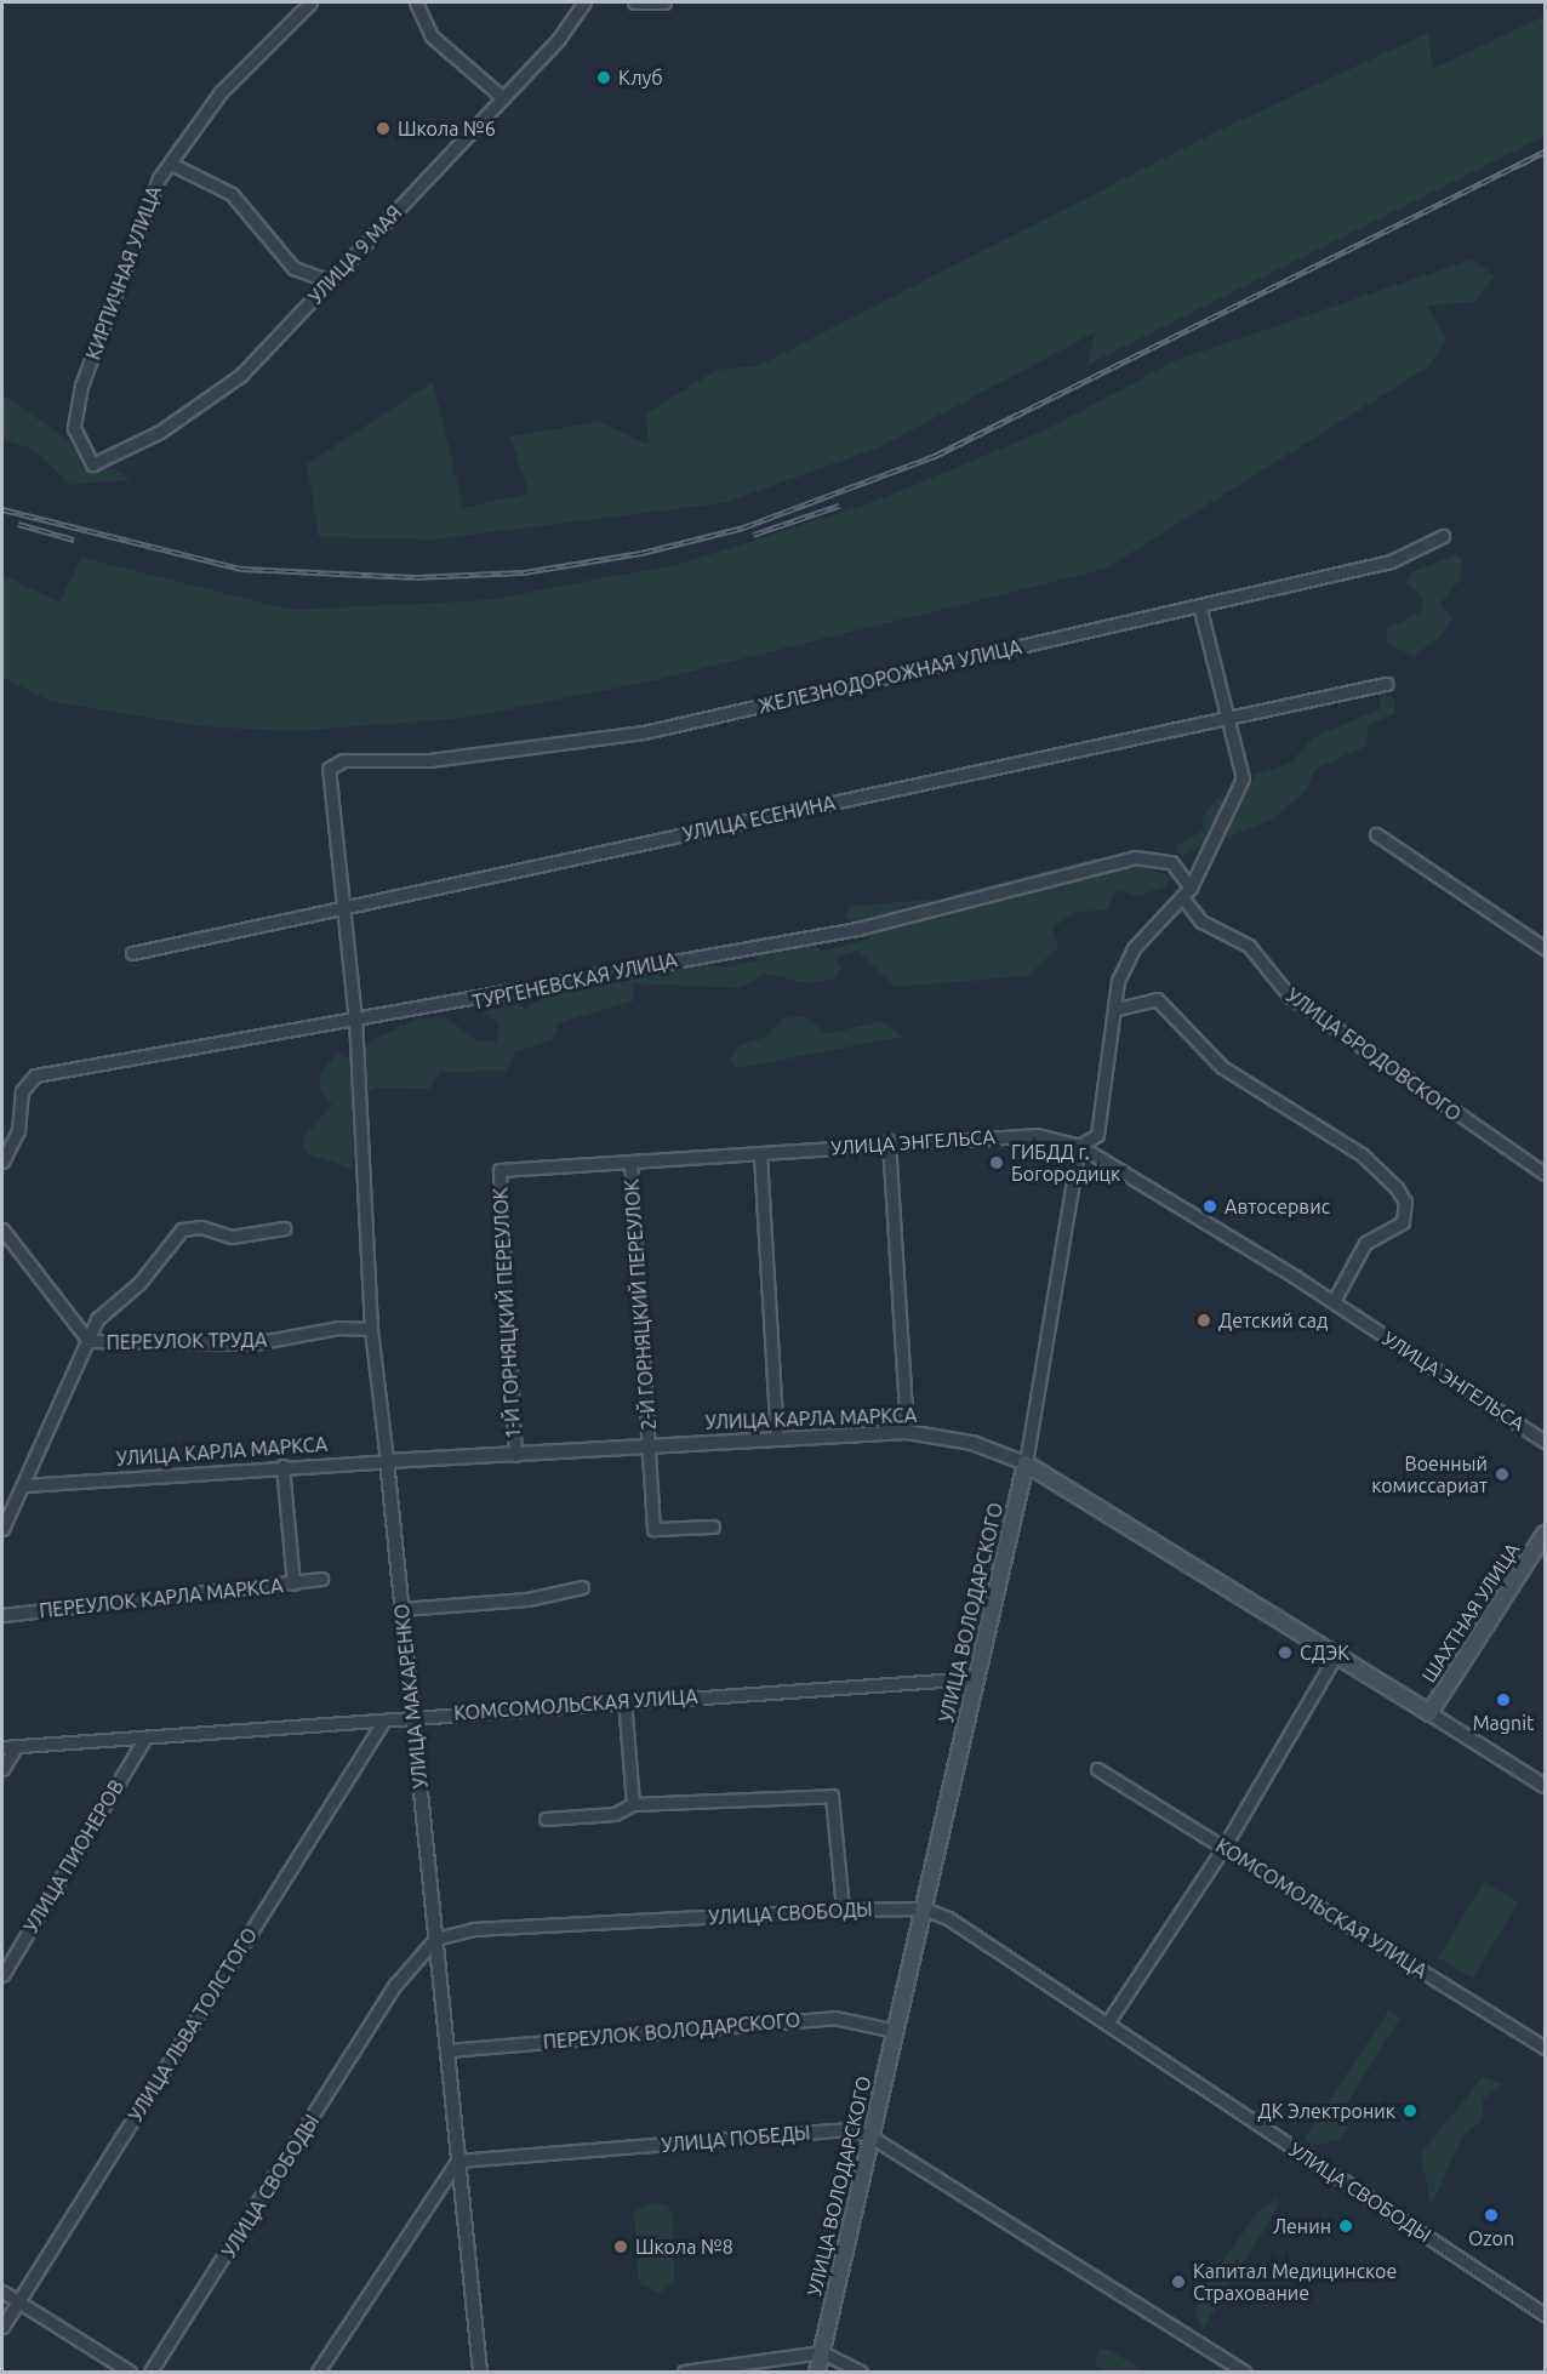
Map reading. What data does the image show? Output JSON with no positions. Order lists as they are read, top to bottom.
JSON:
{
  "streets": {
    "main road": ["УЛИЦА КАРЛА МАРКСА", "УЛИЦА ВОЛОДАРСКОГО", "ШАХТНАЯ УЛИЦА"],
    "street": [
      "УЛИЦА 9 МАЯ",
      "КИРПИЧНАЯ УЛИЦА",
      "ЖЕЛЕЗНОДОРОЖНАЯ УЛИЦА",
      "УЛИЦА ЕСЕНИНА",
      "ТУРГЕНЕВСКАЯ УЛИЦА",
      "УЛИЦА БРОДОВСКОГО",
      "УЛИЦА ЭНГЕЛЬСА",
      "2-Й ГОРНЯЦКИЙ ПЕРЕУЛОК",
      "1-Й ГОРНЯЦКИЙ ПЕРЕУЛОК",
      "ПЕРЕУЛОК ТРУДА",
      "ПЕРЕУЛОК КАРЛА МАРКСА",
      "УЛИЦА МАКАРЕНКО",
      "КОМСОМОЛЬСКАЯ УЛИЦА",
      "УЛИЦА ПИОНЕРОВ",
      "УЛИЦА СВОБОДЫ",
      "УЛИЦА ЛЬВА ТОЛСТОГО",
      "ПЕРЕУЛОК ВОЛОДАРСКОГО",
      "УЛИЦА ПОБЕДЫ"
    ]
  },
  "crossings": [
    ["УЛИЦА 9 МАЯ", "КИРПИЧНАЯ УЛИЦА"],
    ["ЖЕЛЕЗНОДОРОЖНАЯ УЛИЦА", "УЛИЦА ВОЛОДАРСКОГО"],
    ["ЖЕЛЕЗНОДОРОЖНАЯ УЛИЦА", "УЛИЦА МАКАРЕНКО"],
    ["УЛИЦА ЕСЕНИНА", "УЛИЦА ВОЛОДАРСКОГО"],
    ["УЛИЦА ЕСЕНИНА", "УЛИЦА МАКАРЕНКО"],
    ["ТУРГЕНЕВСКАЯ УЛИЦА", "УЛИЦА БРОДОВСКОГО"],
    ["ТУРГЕНЕВСКАЯ УЛИЦА", "УЛИЦА ВОЛОДАРСКОГО"],
    ["ТУРГЕНЕВСКАЯ УЛИЦА", "УЛИЦА МАКАРЕНКО"],
    ["УЛИЦА БРОДОВСКОГО", "УЛИЦА ВОЛОДАРСКОГО"],
    ["УЛИЦА ЭНГЕЛЬСА", "2-Й ГОРНЯЦКИЙ ПЕРЕУЛОК"],
    ["УЛИЦА ЭНГЕЛЬСА", "1-Й ГОРНЯЦКИЙ ПЕРЕУЛОК"],
    ["УЛИЦА ЭНГЕЛЬСА", "УЛИЦА ВОЛОДАРСКОГО"],
    ["2-Й ГОРНЯЦКИЙ ПЕРЕУЛОК", "УЛИЦА КАРЛА МАРКСА"],
    ["1-Й ГОРНЯЦКИЙ ПЕРЕУЛОК", "УЛИЦА КАРЛА МАРКСА"],
    ["ПЕРЕУЛОК ТРУДА", "УЛИЦА МАКАРЕНКО"],
    ["УЛИЦА КАРЛА МАРКСА", "УЛИЦА ВОЛОДАРСКОГО"],
    ["УЛИЦА КАРЛА МАРКСА", "ШАХТНАЯ УЛИЦА"],
    ["УЛИЦА КАРЛА МАРКСА", "УЛИЦА МАКАРЕНКО"],
    ["УЛИЦА ВОЛОДАРСКОГО", "КОМСОМОЛЬСКАЯ УЛИЦА"],
    ["УЛИЦА ВОЛОДАРСКОГО", "УЛИЦА СВОБОДЫ"],
    ["УЛИЦА ВОЛОДАРСКОГО", "ПЕРЕУЛОК ВОЛОДАРСКОГО"],
    ["УЛИЦА ВОЛОДАРСКОГО", "УЛИЦА ПОБЕДЫ"],
    ["УЛИЦА МАКАРЕНКО", "КОМСОМОЛЬСКАЯ УЛИЦА"],
    ["УЛИЦА МАКАРЕНКО", "УЛИЦА СВОБОДЫ"],
    ["УЛИЦА МАКАРЕНКО", "ПЕРЕУЛОК ВОЛОДАРСКОГО"],
    ["УЛИЦА МАКАРЕНКО", "УЛИЦА ПОБЕДЫ"],
    ["КОМСОМОЛЬСКАЯ УЛИЦА", "УЛИЦА ПИОНЕРОВ"],
    ["КОМСОМОЛЬСКАЯ УЛИЦА", "УЛИЦА ЛЬВА ТОЛСТОГО"]
  ],
  "places": [
    "Клуб",
    "Школа №6",
    "ГИБДД г. Богородицк",
    "Автосервис",
    "Детский сад",
    "Военный комиссариат",
    "СДЭК",
    "Magnit",
    "ДК Электроник",
    "Ozon",
    "Ленин",
    "Школа №8",
    "Капитал Медицинское Страхование"
  ]
}
